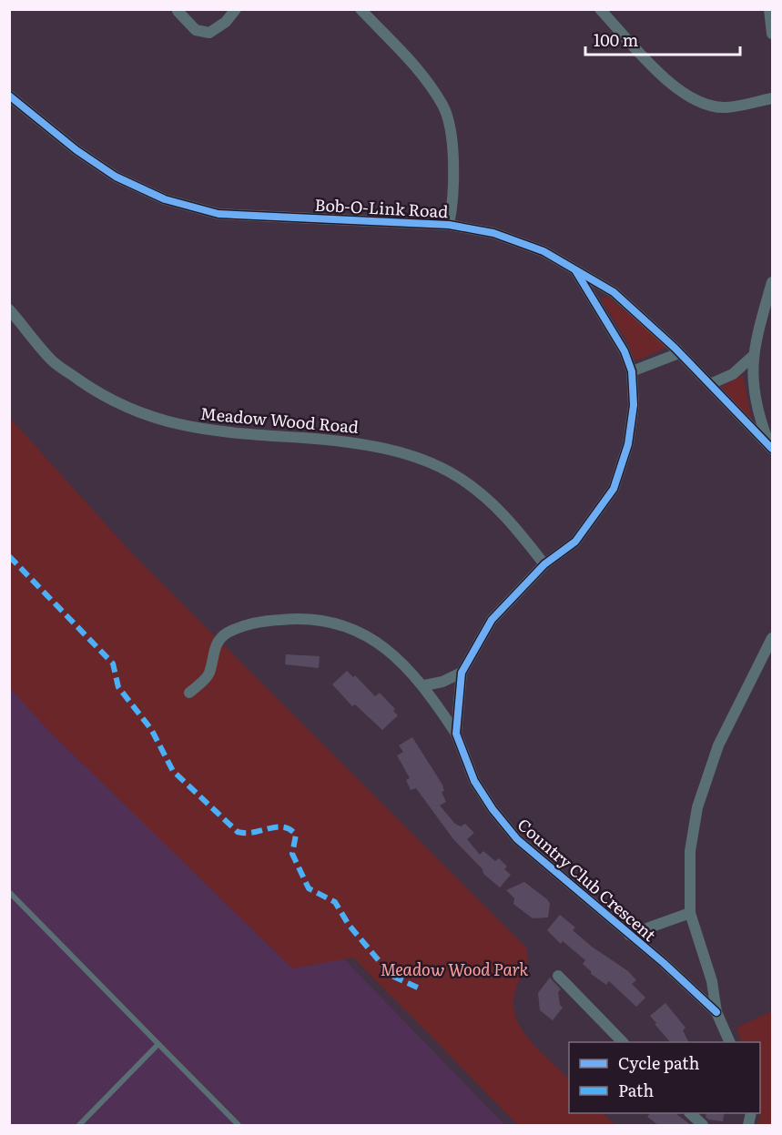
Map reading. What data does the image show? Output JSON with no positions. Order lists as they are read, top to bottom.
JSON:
{
  "streets": {
    "street": ["Bob-O-Link Road", "Meadow Wood Road", "Country Club Crescent"]
  },
  "crossings": [
    ["Bob-O-Link Road", "Country Club Crescent"],
    ["Meadow Wood Road", "Country Club Crescent"]
  ],
  "parks": ["Meadow Wood Park"],
  "legend": ["Cycle path", "Path"],
  "scale_bar": "100 m"
}
